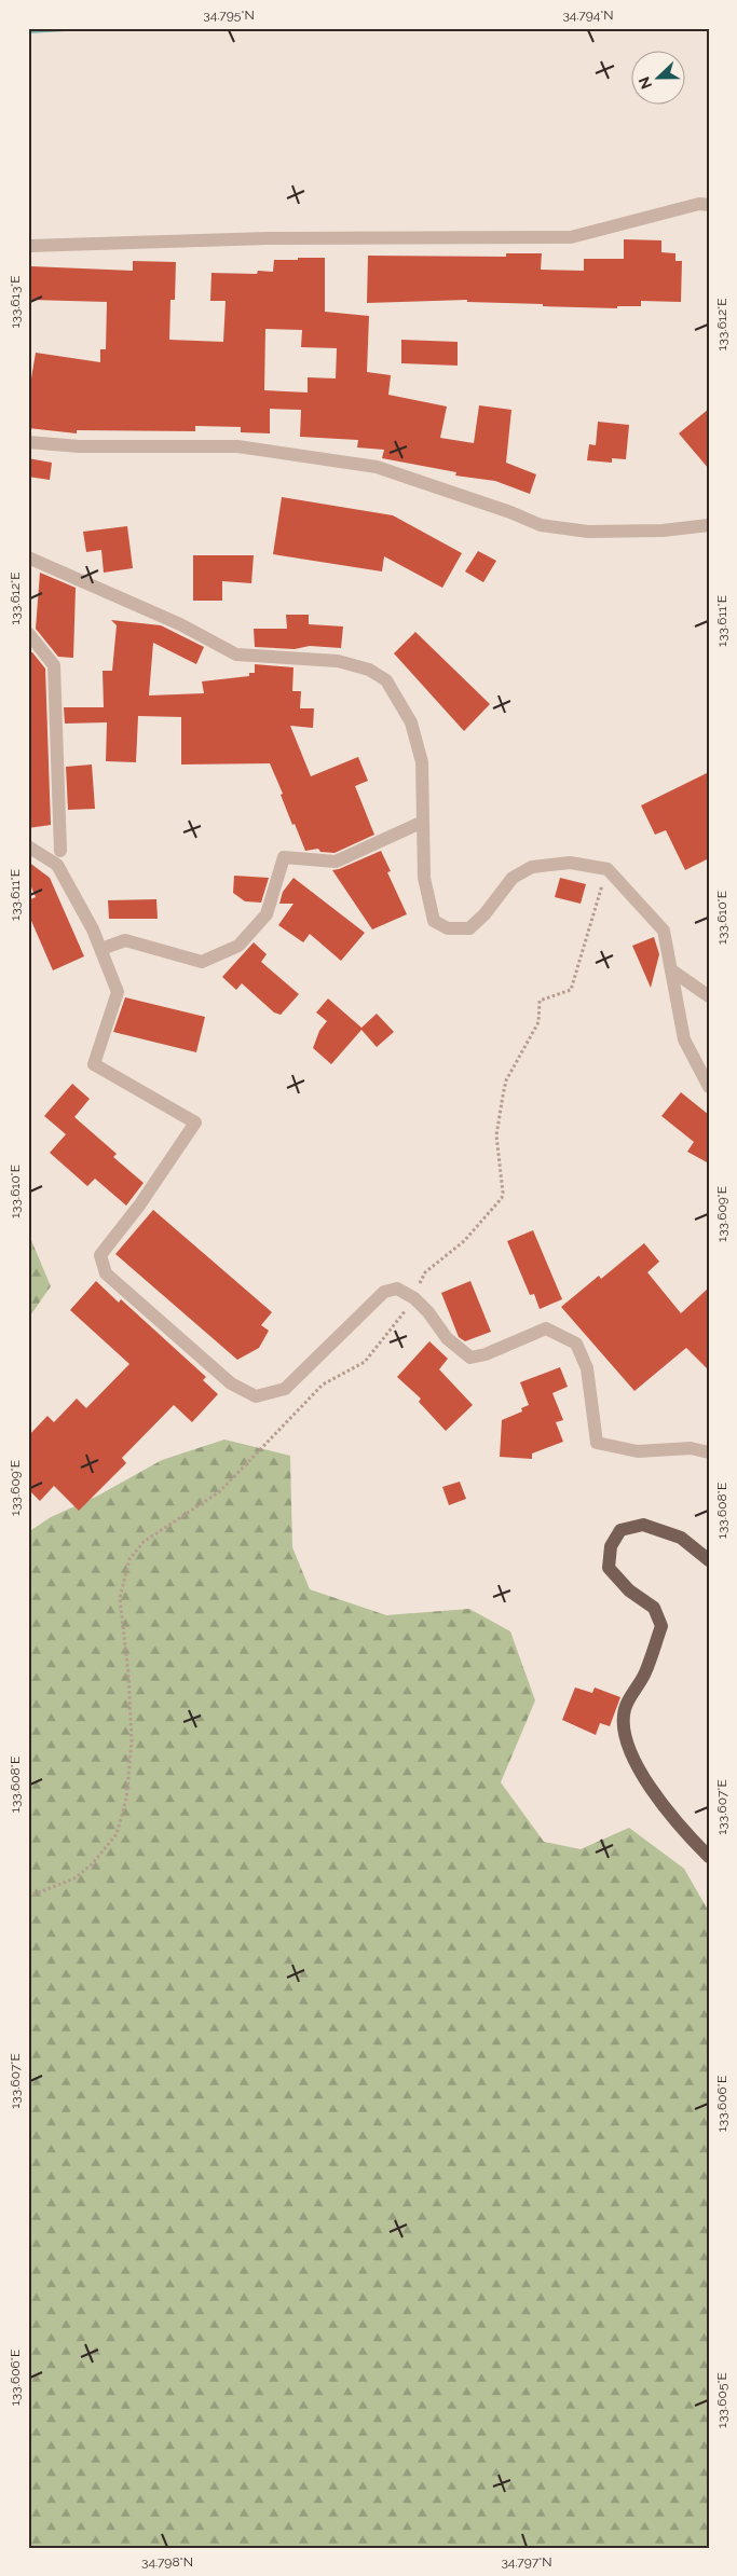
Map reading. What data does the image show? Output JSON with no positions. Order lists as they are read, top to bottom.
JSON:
{
  "north": "left",
  "coordinates": [
    "34.795°N",
    "34.794°N",
    "133.613°E",
    "133.612°E",
    "133.611°E",
    "133.610°E",
    "133.609°E",
    "133.608°E",
    "133.607°E",
    "133.606°E",
    "133.605°E",
    "34.798°N",
    "34.797°N"
  ]
}
